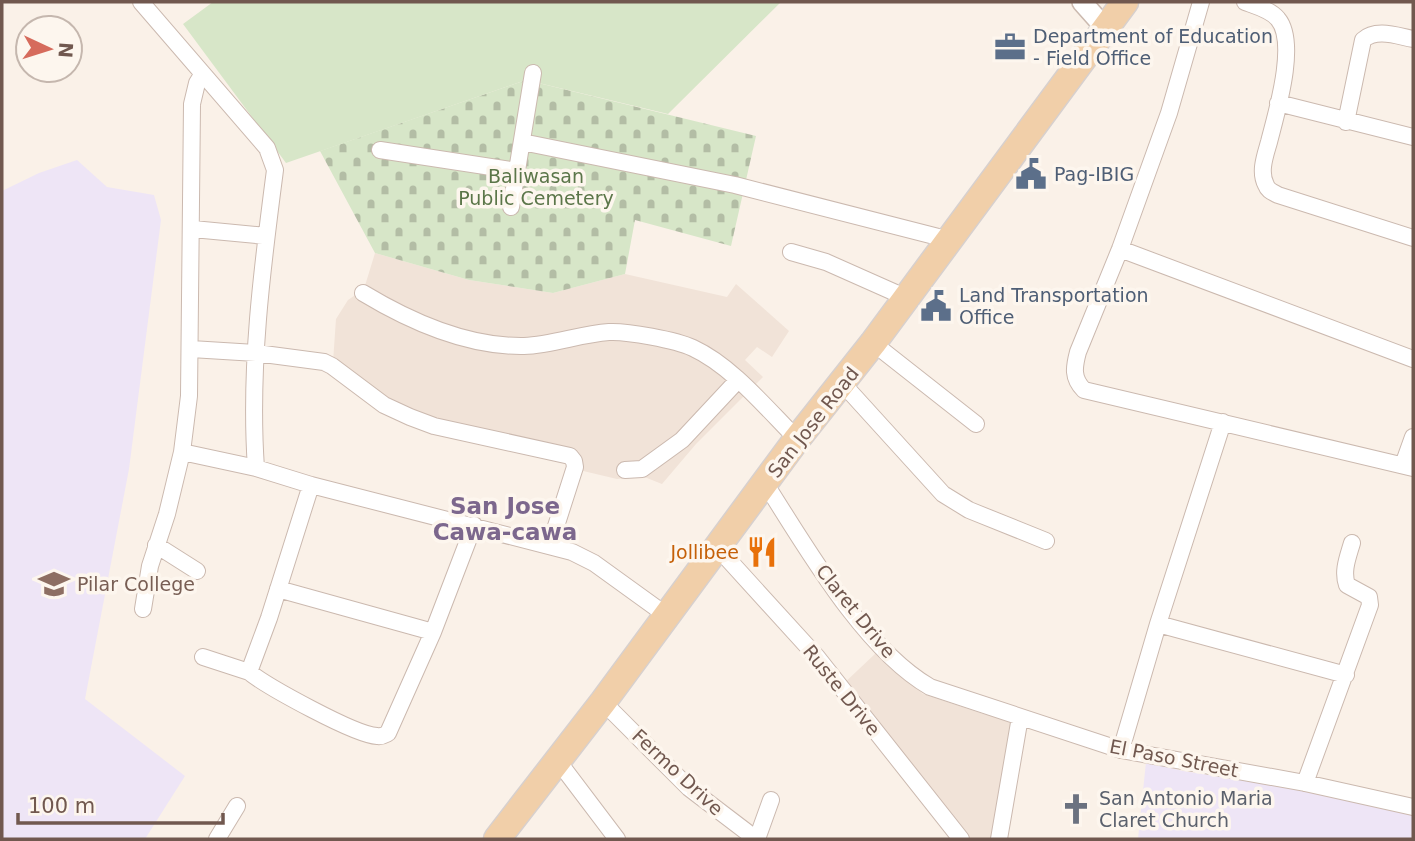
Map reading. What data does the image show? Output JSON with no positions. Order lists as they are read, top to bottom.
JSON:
{
  "streets": {
    "main road": ["San Jose Road"],
    "street": [
      "Claret Drive",
      "Ruste Drive",
      "El Paso Street",
      "Fermo Drive"
    ]
  },
  "crossings": [
    ["San Jose Road", "Claret Drive"],
    ["San Jose Road", "Ruste Drive"],
    ["San Jose Road", "Fermo Drive"],
    ["Claret Drive", "El Paso Street"]
  ],
  "districts": ["San Jose Cawa-cawa"],
  "parks": ["Baliwasan Public Cemetery"],
  "places": {
    "office": ["Department of Education - Field Office"],
    "public building": ["Pag-IBIG", "Land Transportation Office"],
    "restaurant": ["Jollibee"],
    "school or university": ["Pilar College"],
    "church": ["San Antonio Maria Claret Church"]
  },
  "scale_bar": "100 m",
  "north": "right"
}
